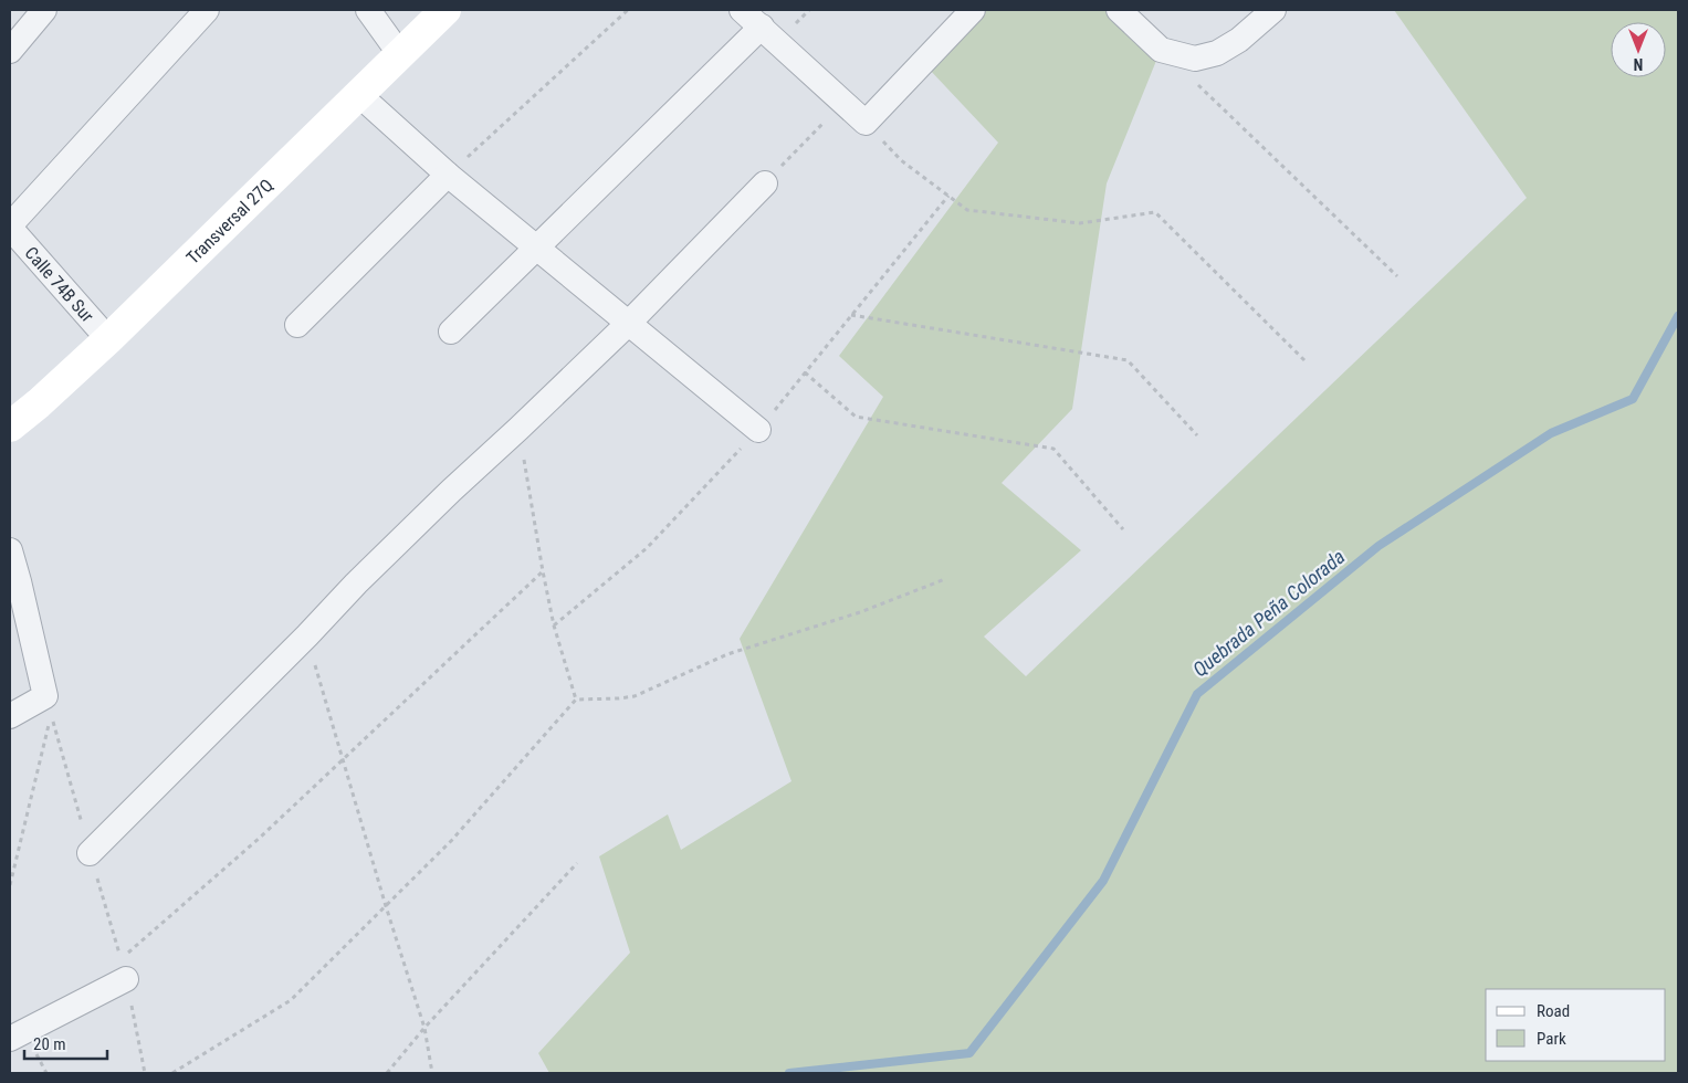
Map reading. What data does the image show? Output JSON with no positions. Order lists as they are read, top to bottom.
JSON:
{
  "streets": {
    "street": ["Transversal 27Q", "Calle 74B Sur"]
  },
  "crossings": [
    ["Transversal 27Q", "Calle 74B Sur"]
  ],
  "water": ["Quebrada Peña Colorada"],
  "legend": ["Road", "Park"],
  "scale_bar": "20 m",
  "north": "bottom"
}
